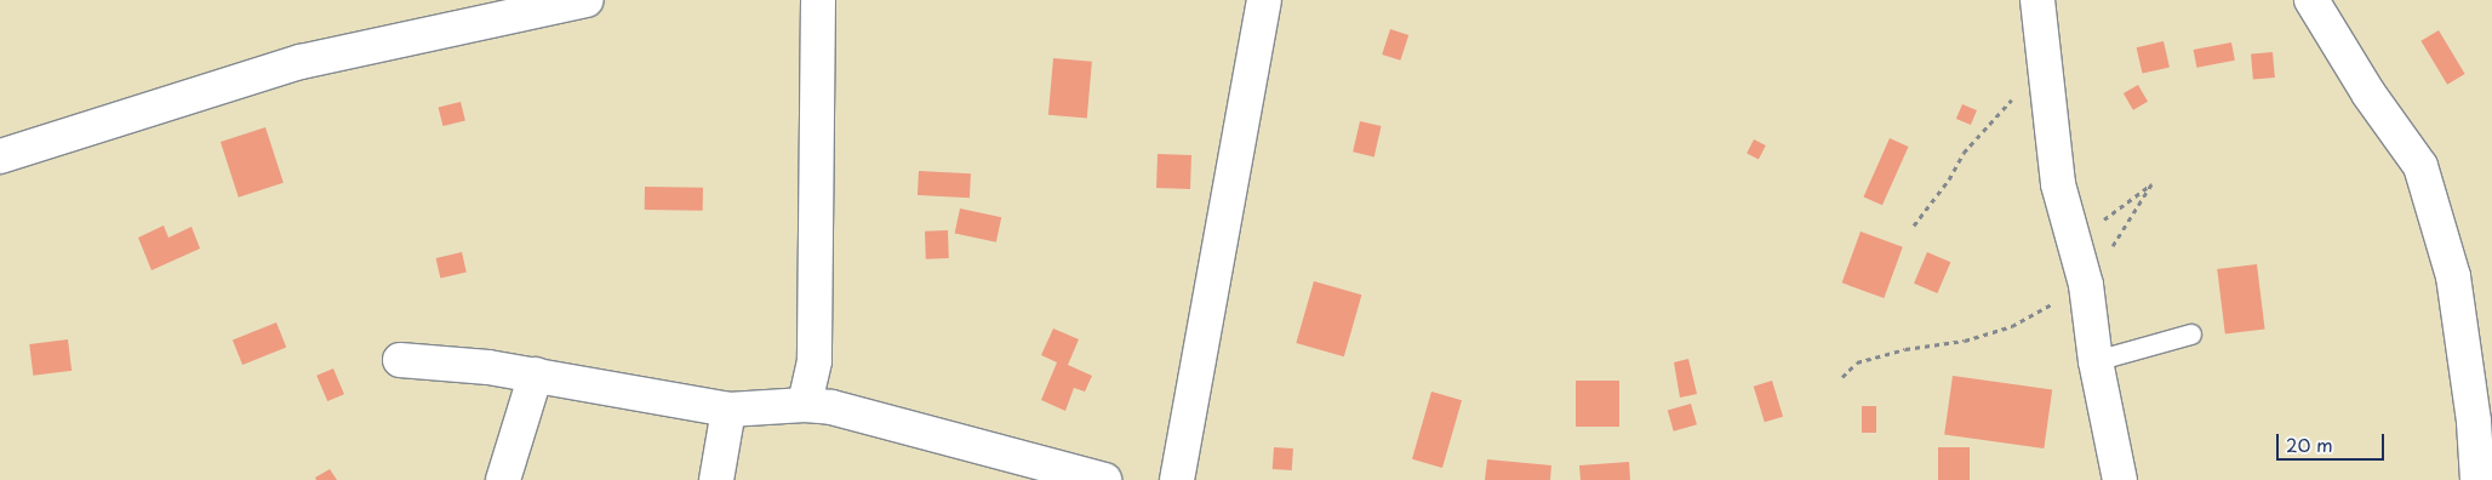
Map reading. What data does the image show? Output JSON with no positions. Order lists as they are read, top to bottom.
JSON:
{
  "scale_bar": "20 m"
}
